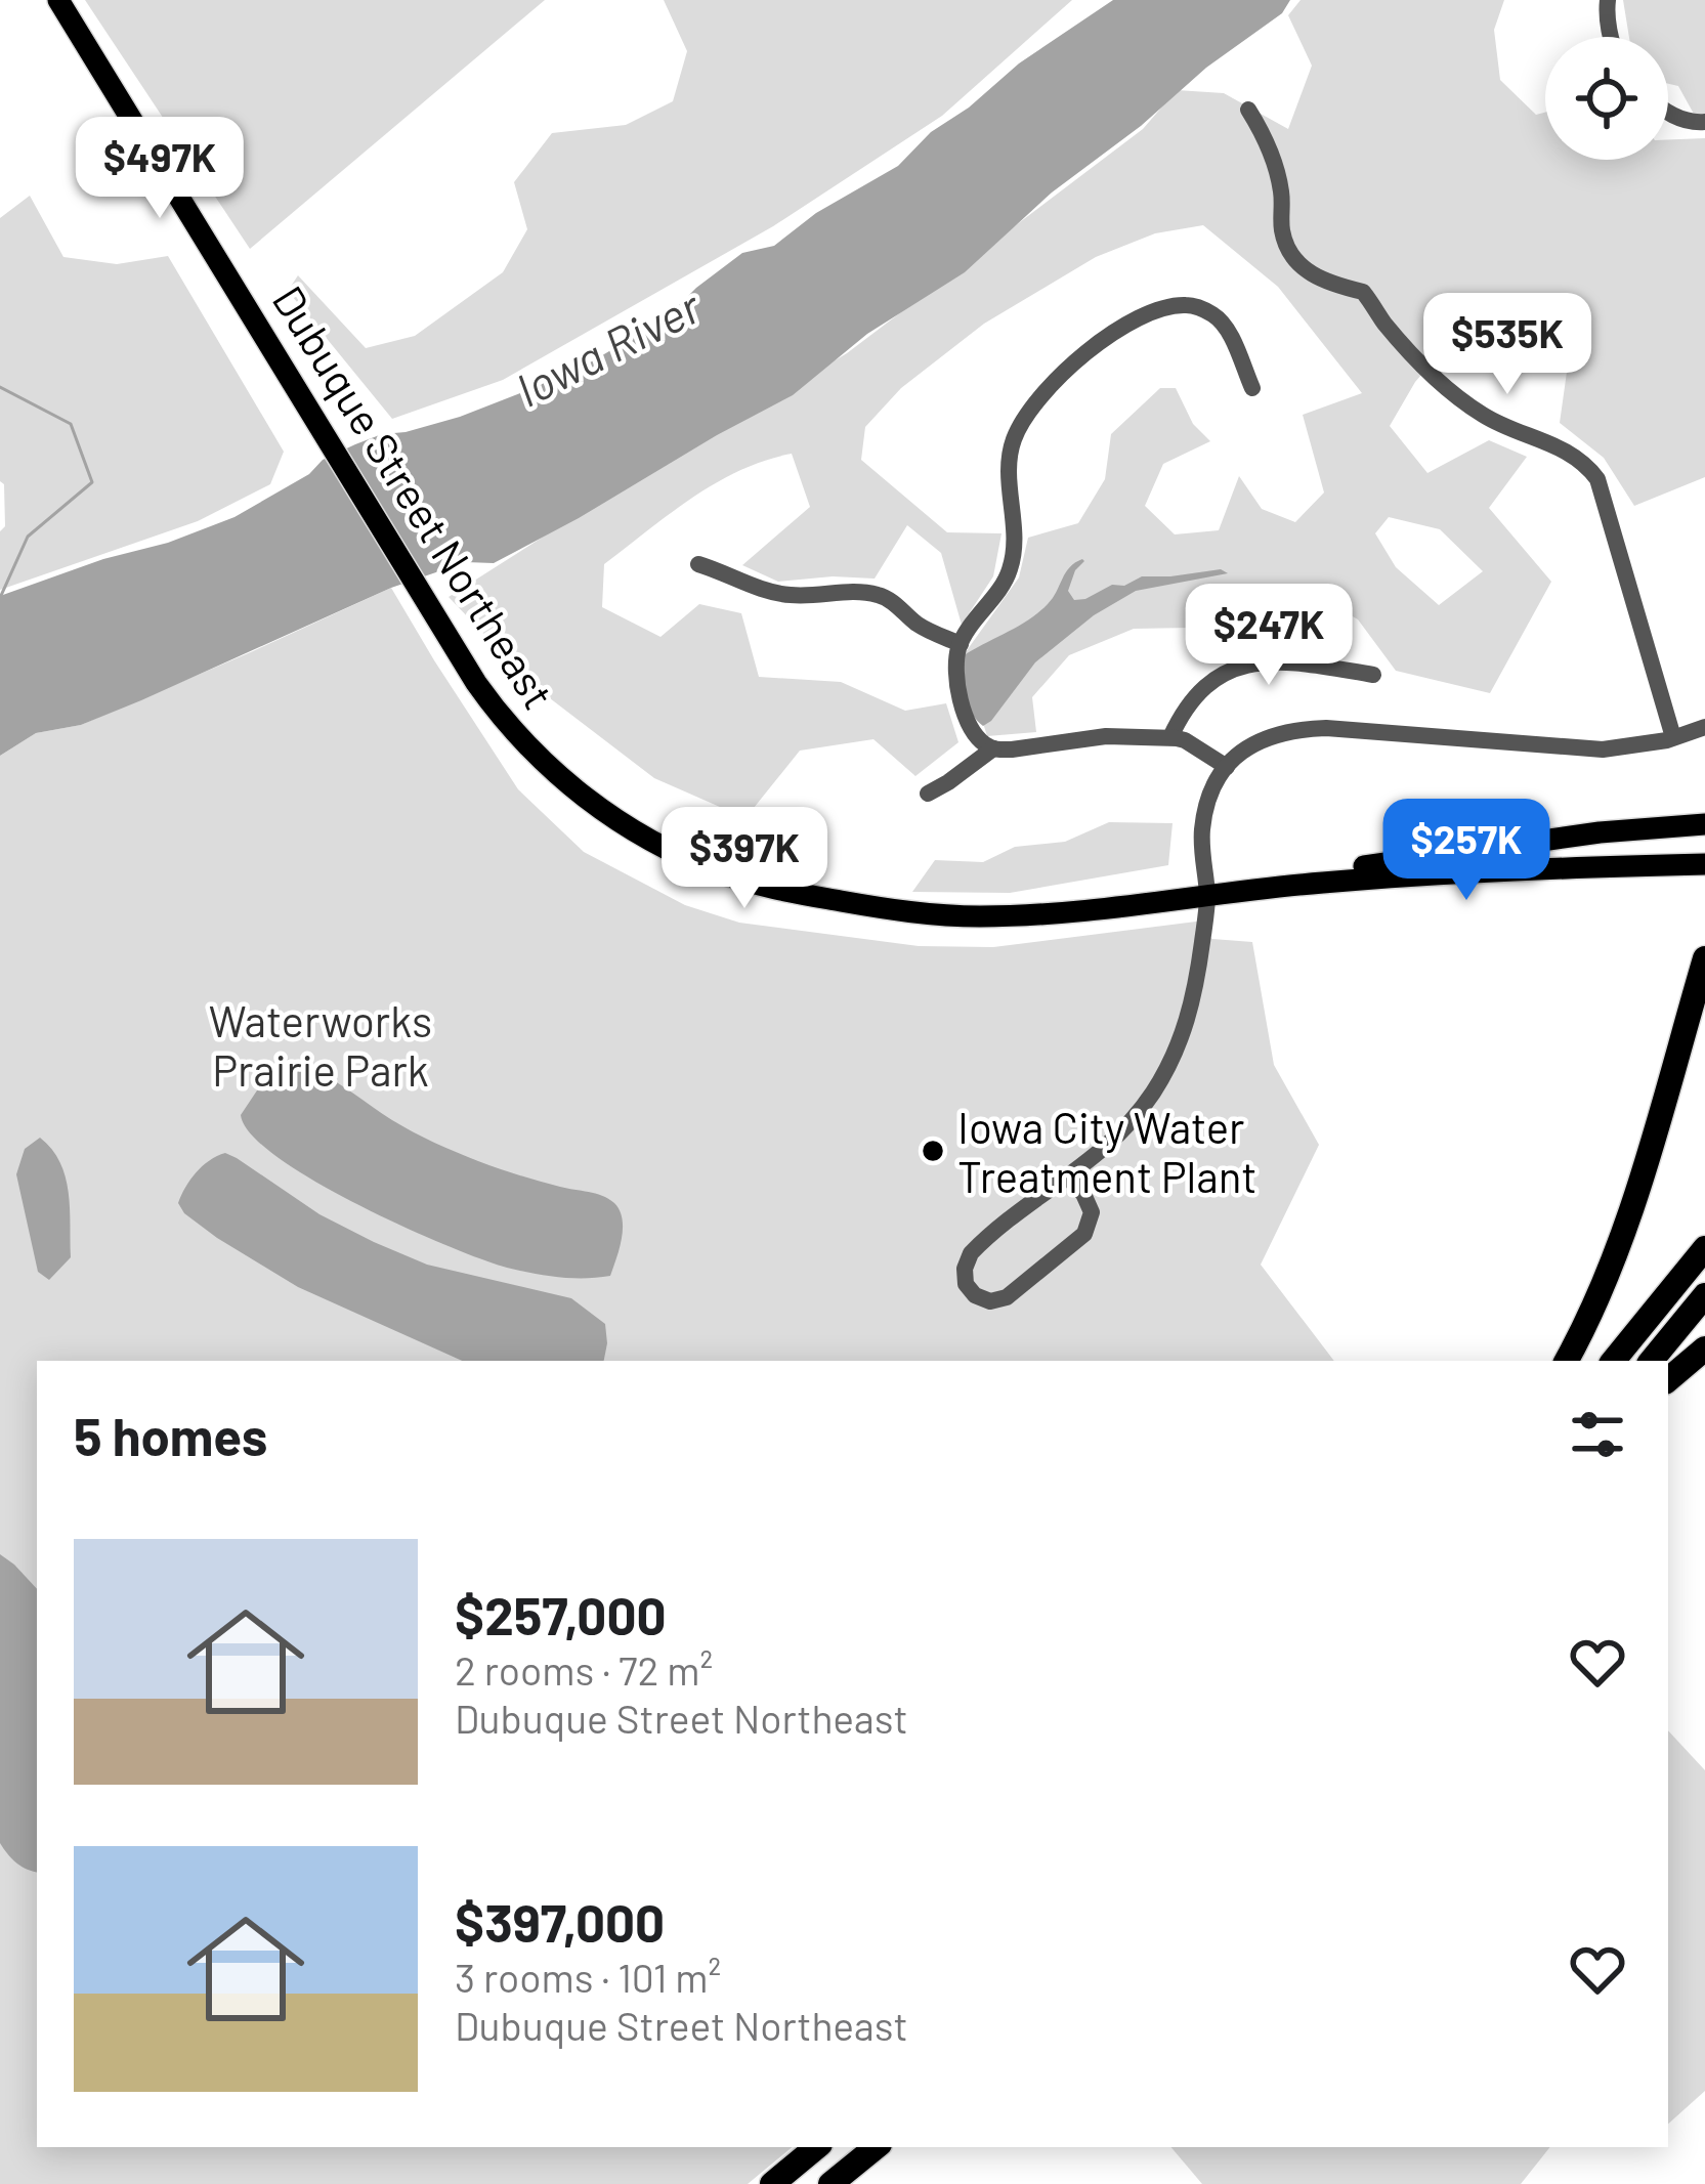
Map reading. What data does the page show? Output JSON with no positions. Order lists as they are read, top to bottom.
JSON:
{
  "streets": {
    "main road": ["Dubuque Street Northeast"]
  },
  "water": ["Iowa River"],
  "parks": ["Waterworks Prairie Park"],
  "places": ["Iowa City Water Treatment Plant"],
  "page": {
    "price": [
      "$497K",
      "$535K",
      "$247K",
      "$257K",
      "$397K"
    ],
    "heading": "5 homes",
    "list": [
      {
        "name": "$257,000",
        "note": "2 rooms · 72 m² · Dubuque Street Northeast"
      },
      {
        "name": "$397,000",
        "note": "3 rooms · 101 m² · Dubuque Street Northeast"
      }
    ]
  }
}
